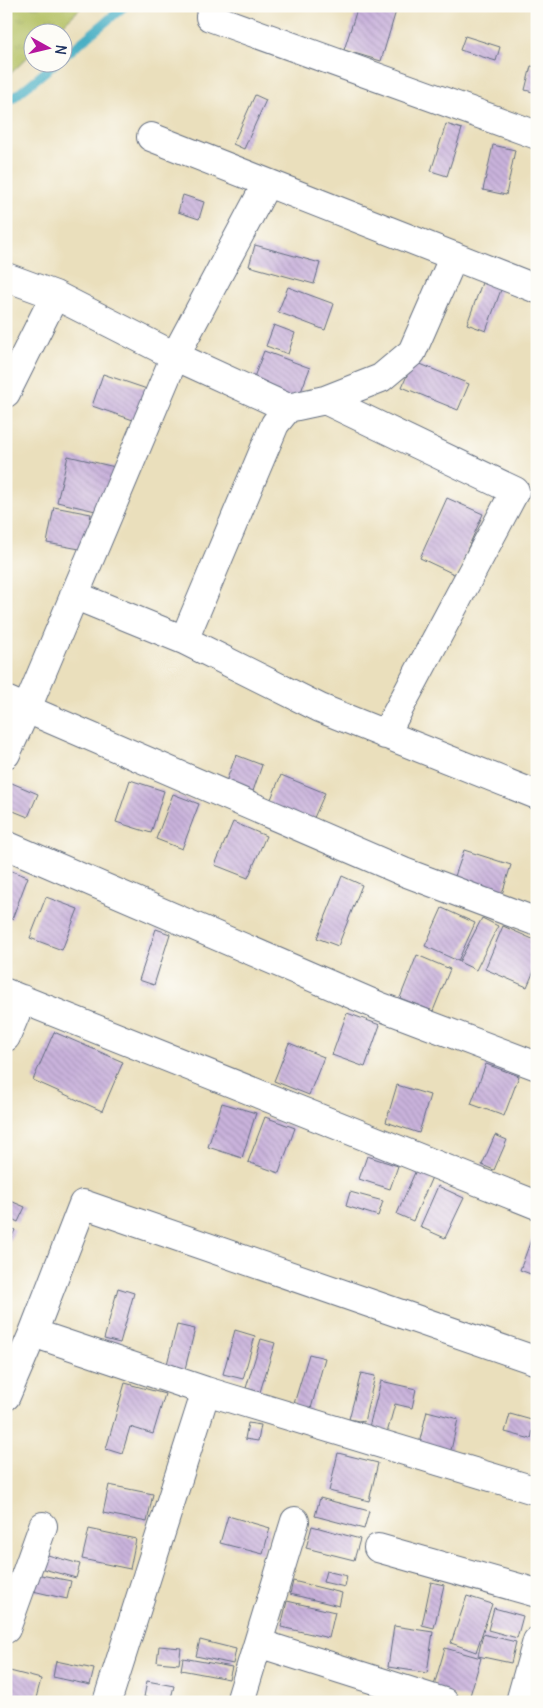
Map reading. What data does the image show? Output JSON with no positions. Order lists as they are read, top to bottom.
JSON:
{
  "north": "right"
}
